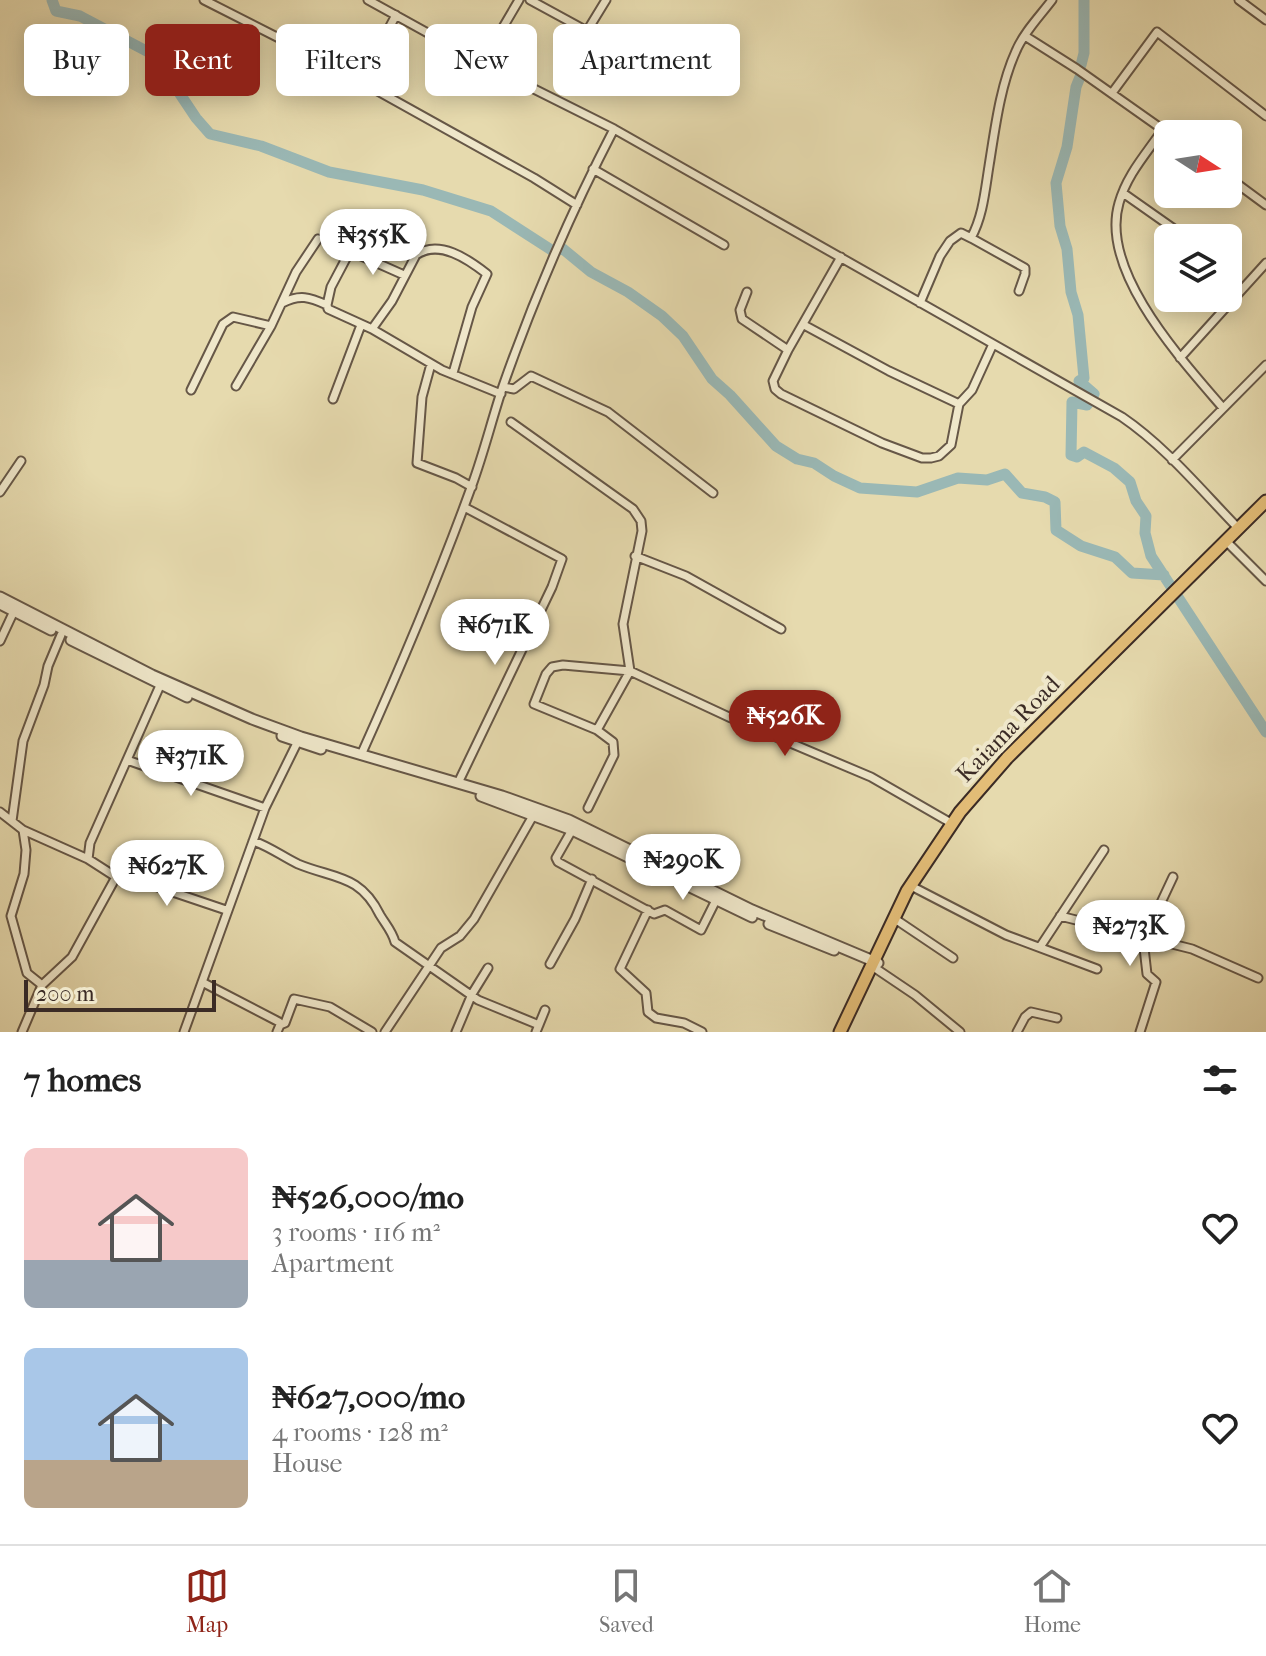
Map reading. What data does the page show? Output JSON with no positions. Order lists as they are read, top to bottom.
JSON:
{
  "streets": {
    "highway": ["Kaiama Road"]
  },
  "scale_bar": "200 m",
  "north": "right",
  "page": {
    "chip": [
      "Buy",
      "Rent",
      "Filters",
      "New",
      "Apartment"
    ],
    "price": [
      "₦355K",
      "₦671K",
      "₦526K",
      "₦371K",
      "₦290K",
      "₦627K",
      "₦273K"
    ],
    "scale": "200 m",
    "heading": "7 homes",
    "list": [
      {
        "name": "₦526,000/mo",
        "note": "3 rooms · 116 m² · Apartment"
      },
      {
        "name": "₦627,000/mo",
        "note": "4 rooms · 128 m² · House"
      }
    ],
    "tabs": ["Map", "Saved", "Home"]
  }
}
